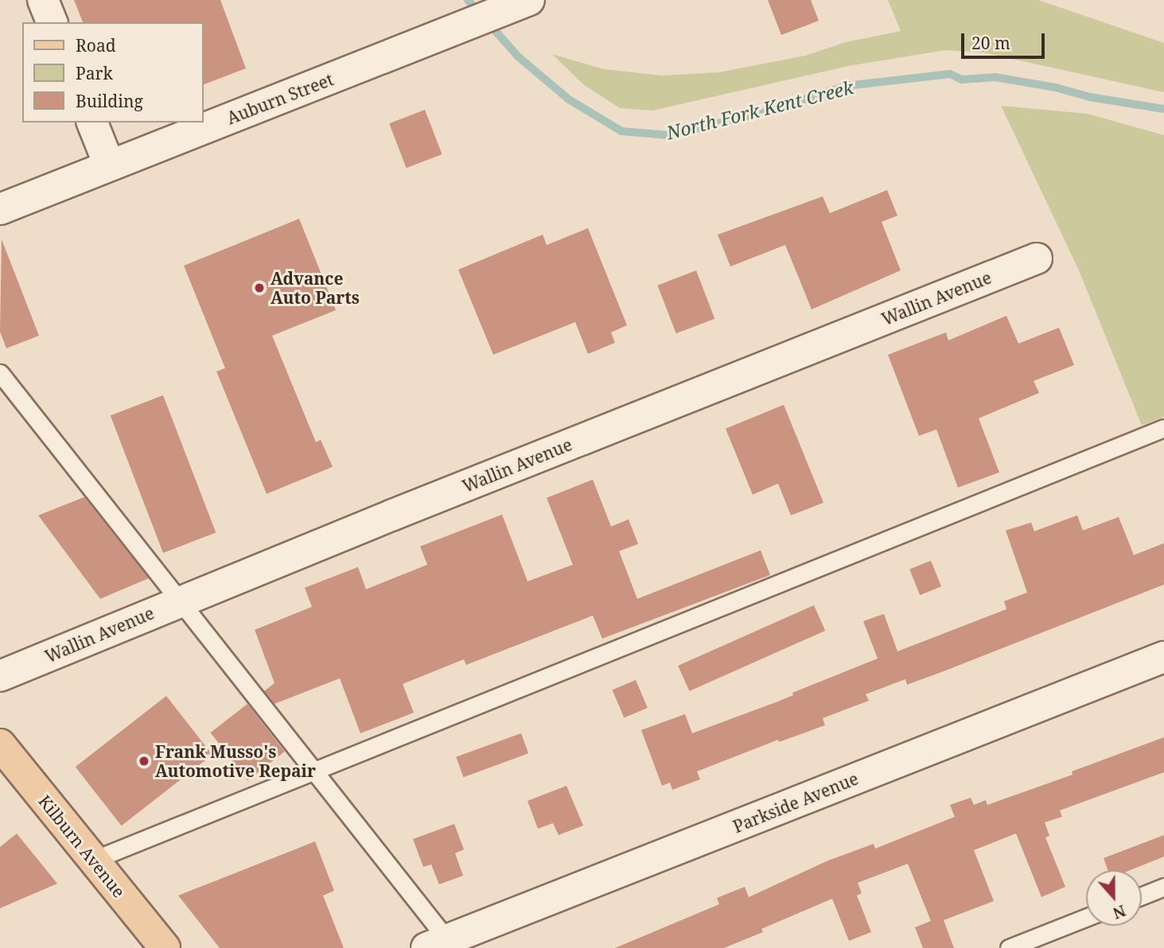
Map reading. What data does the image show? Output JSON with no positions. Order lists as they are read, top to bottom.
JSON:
{
  "streets": {
    "main road": ["Kilburn Avenue"],
    "street": ["Auburn Street", "Wallin Avenue", "Parkside Avenue"]
  },
  "water": ["North Fork Kent Creek"],
  "places": ["Advance Auto Parts", "Frank Musso's Automotive Repair"],
  "legend": ["Road", "Park", "Building"],
  "scale_bar": "20 m",
  "north": "bottom"
}
